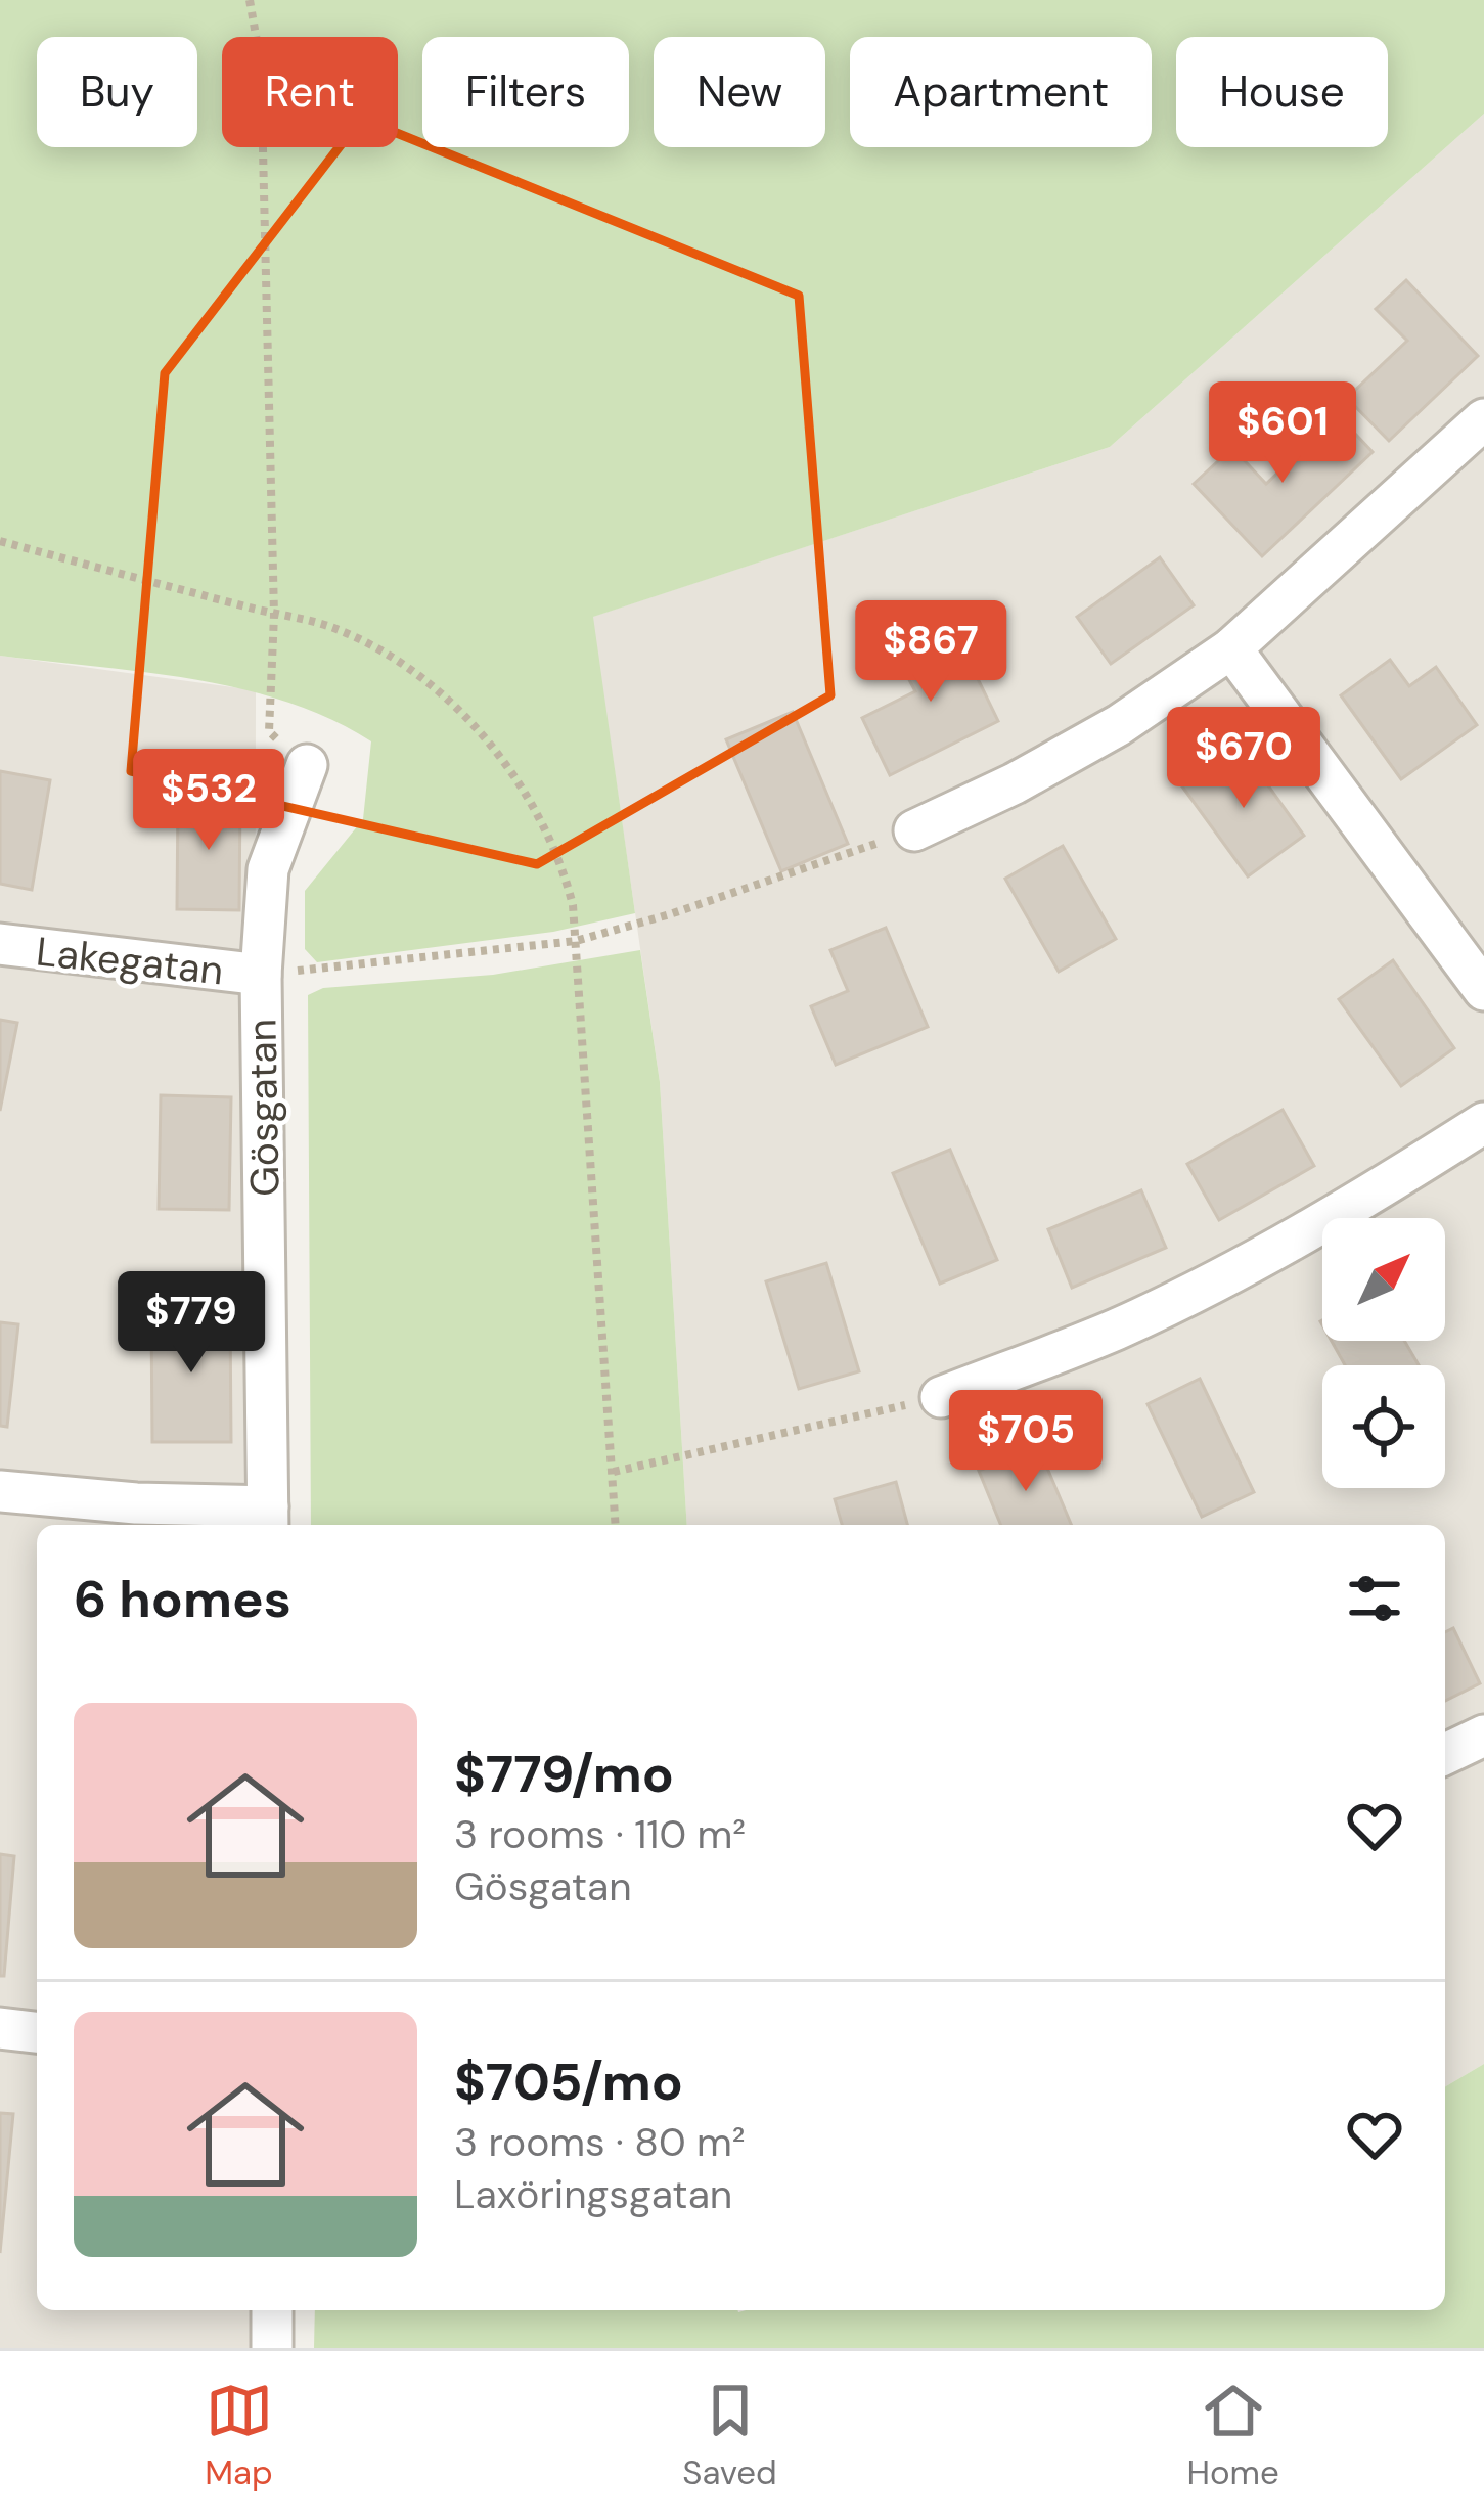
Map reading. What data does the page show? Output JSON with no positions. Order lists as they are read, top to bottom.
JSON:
{
  "streets": {
    "street": ["Lakegatan", "Gösgatan"]
  },
  "crossings": [
    ["Lakegatan", "Gösgatan"]
  ],
  "north": "top right",
  "page": {
    "chip": [
      "Buy",
      "Rent",
      "Filters",
      "New",
      "Apartment",
      "House"
    ],
    "price": [
      "$601",
      "$867",
      "$670",
      "$532",
      "$779",
      "$705"
    ],
    "heading": "6 homes",
    "list": [
      {
        "name": "$779/mo",
        "note": "3 rooms · 110 m² · Gösgatan"
      },
      {
        "name": "$705/mo",
        "note": "3 rooms · 80 m² · Laxöringsgatan"
      }
    ],
    "tabs": ["Map", "Saved", "Home"]
  }
}
